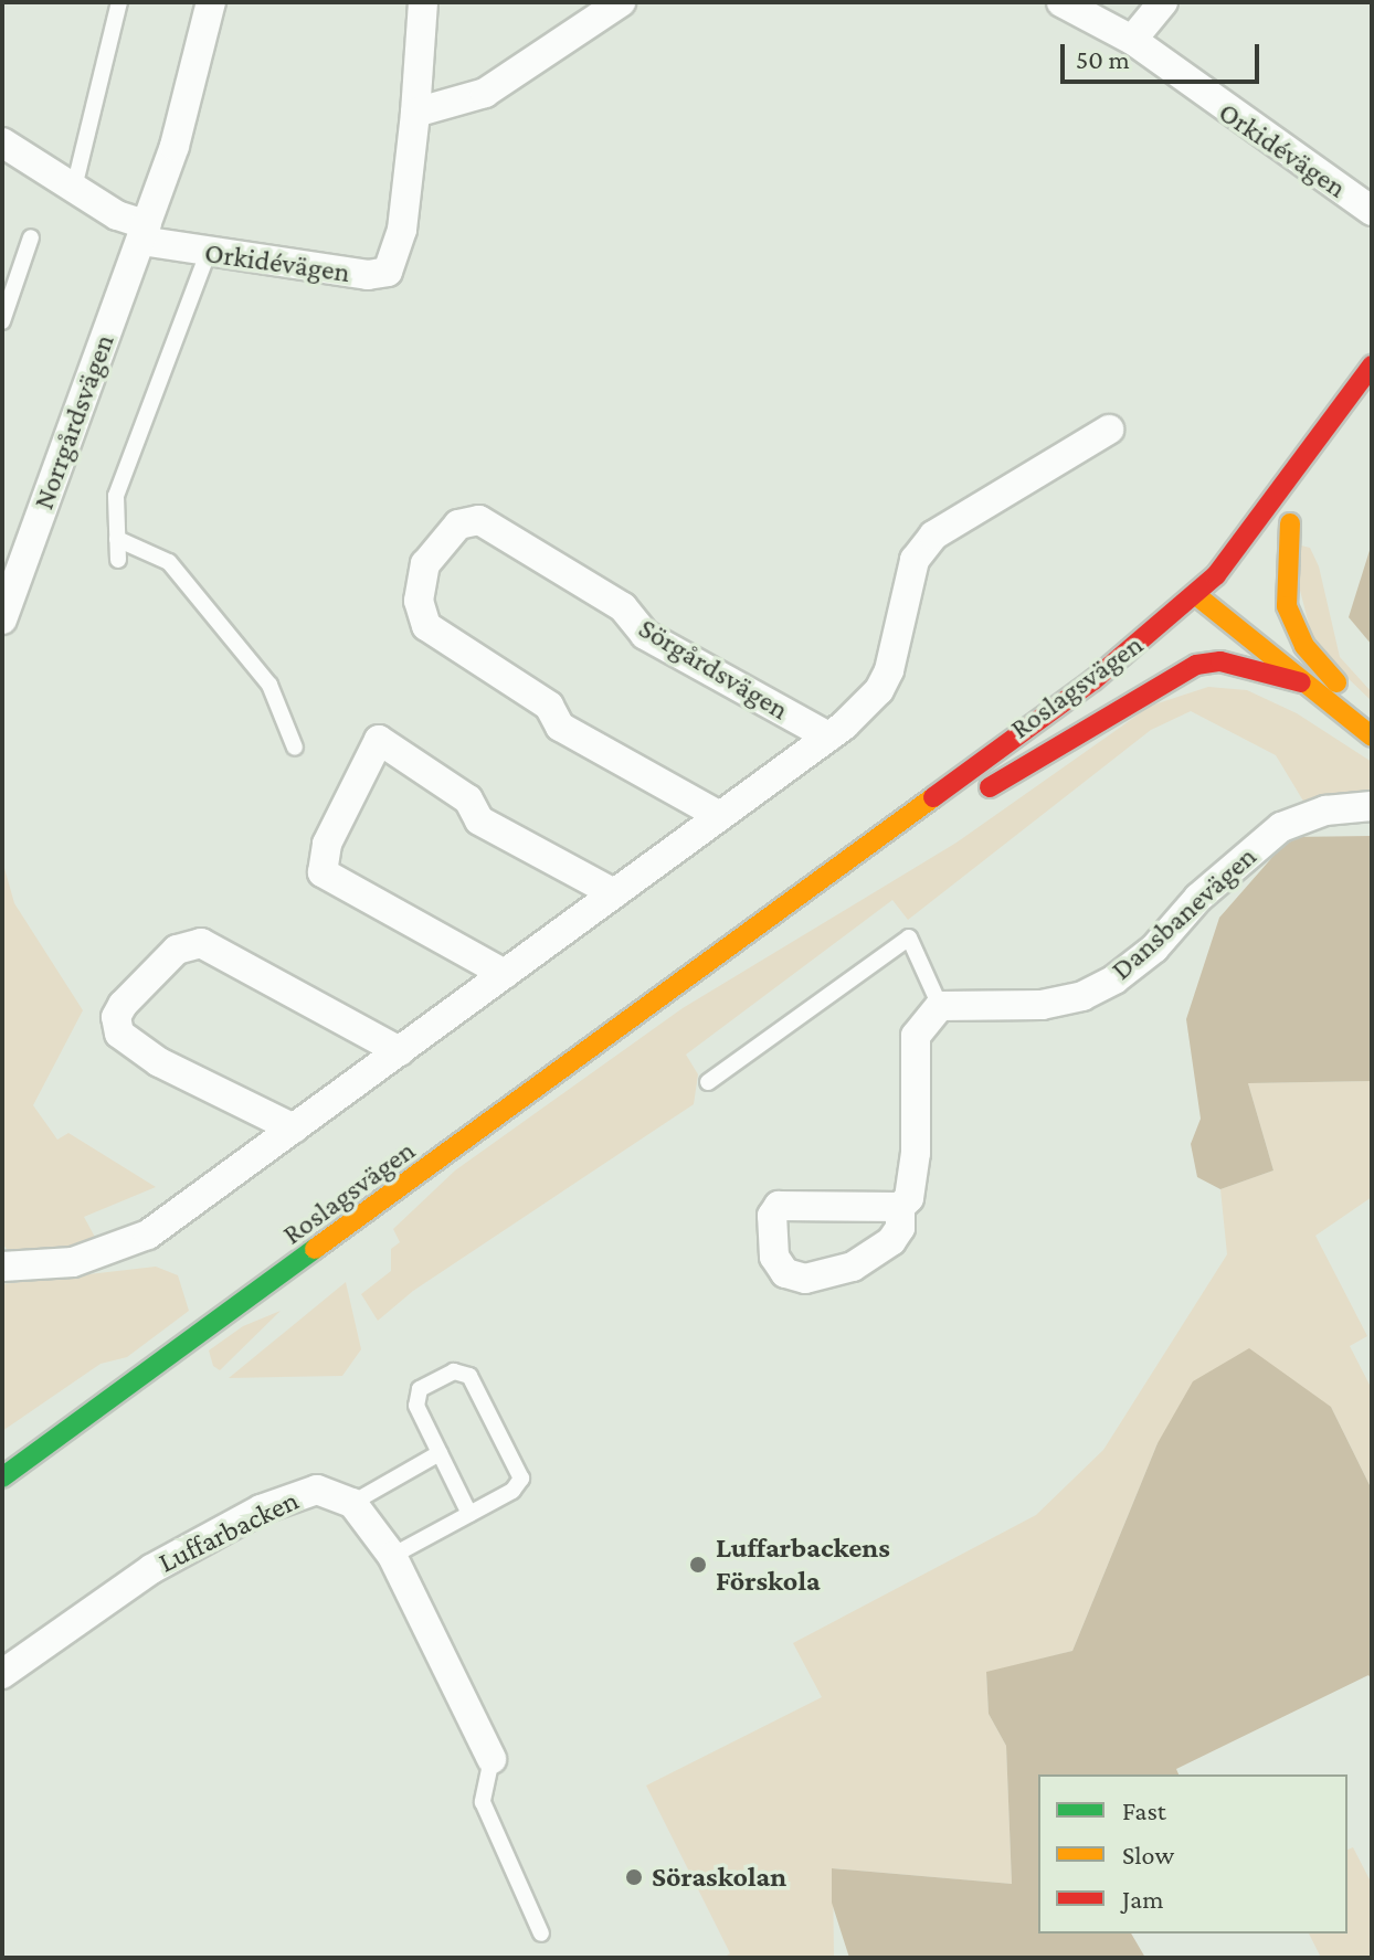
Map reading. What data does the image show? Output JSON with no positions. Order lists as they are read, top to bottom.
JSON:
{
  "streets": {
    "main road": ["Roslagsvägen"],
    "street": [
      "Orkidévägen",
      "Norrgårdsvägen",
      "Sörgårdsvägen",
      "Dansbanevägen",
      "Luffarbacken"
    ]
  },
  "crossings": [
    ["Orkidévägen", "Norrgårdsvägen"]
  ],
  "places": ["Luffarbackens Förskola", "Söraskolan"],
  "legend": ["Fast", "Slow", "Jam"],
  "scale_bar": "50 m"
}
